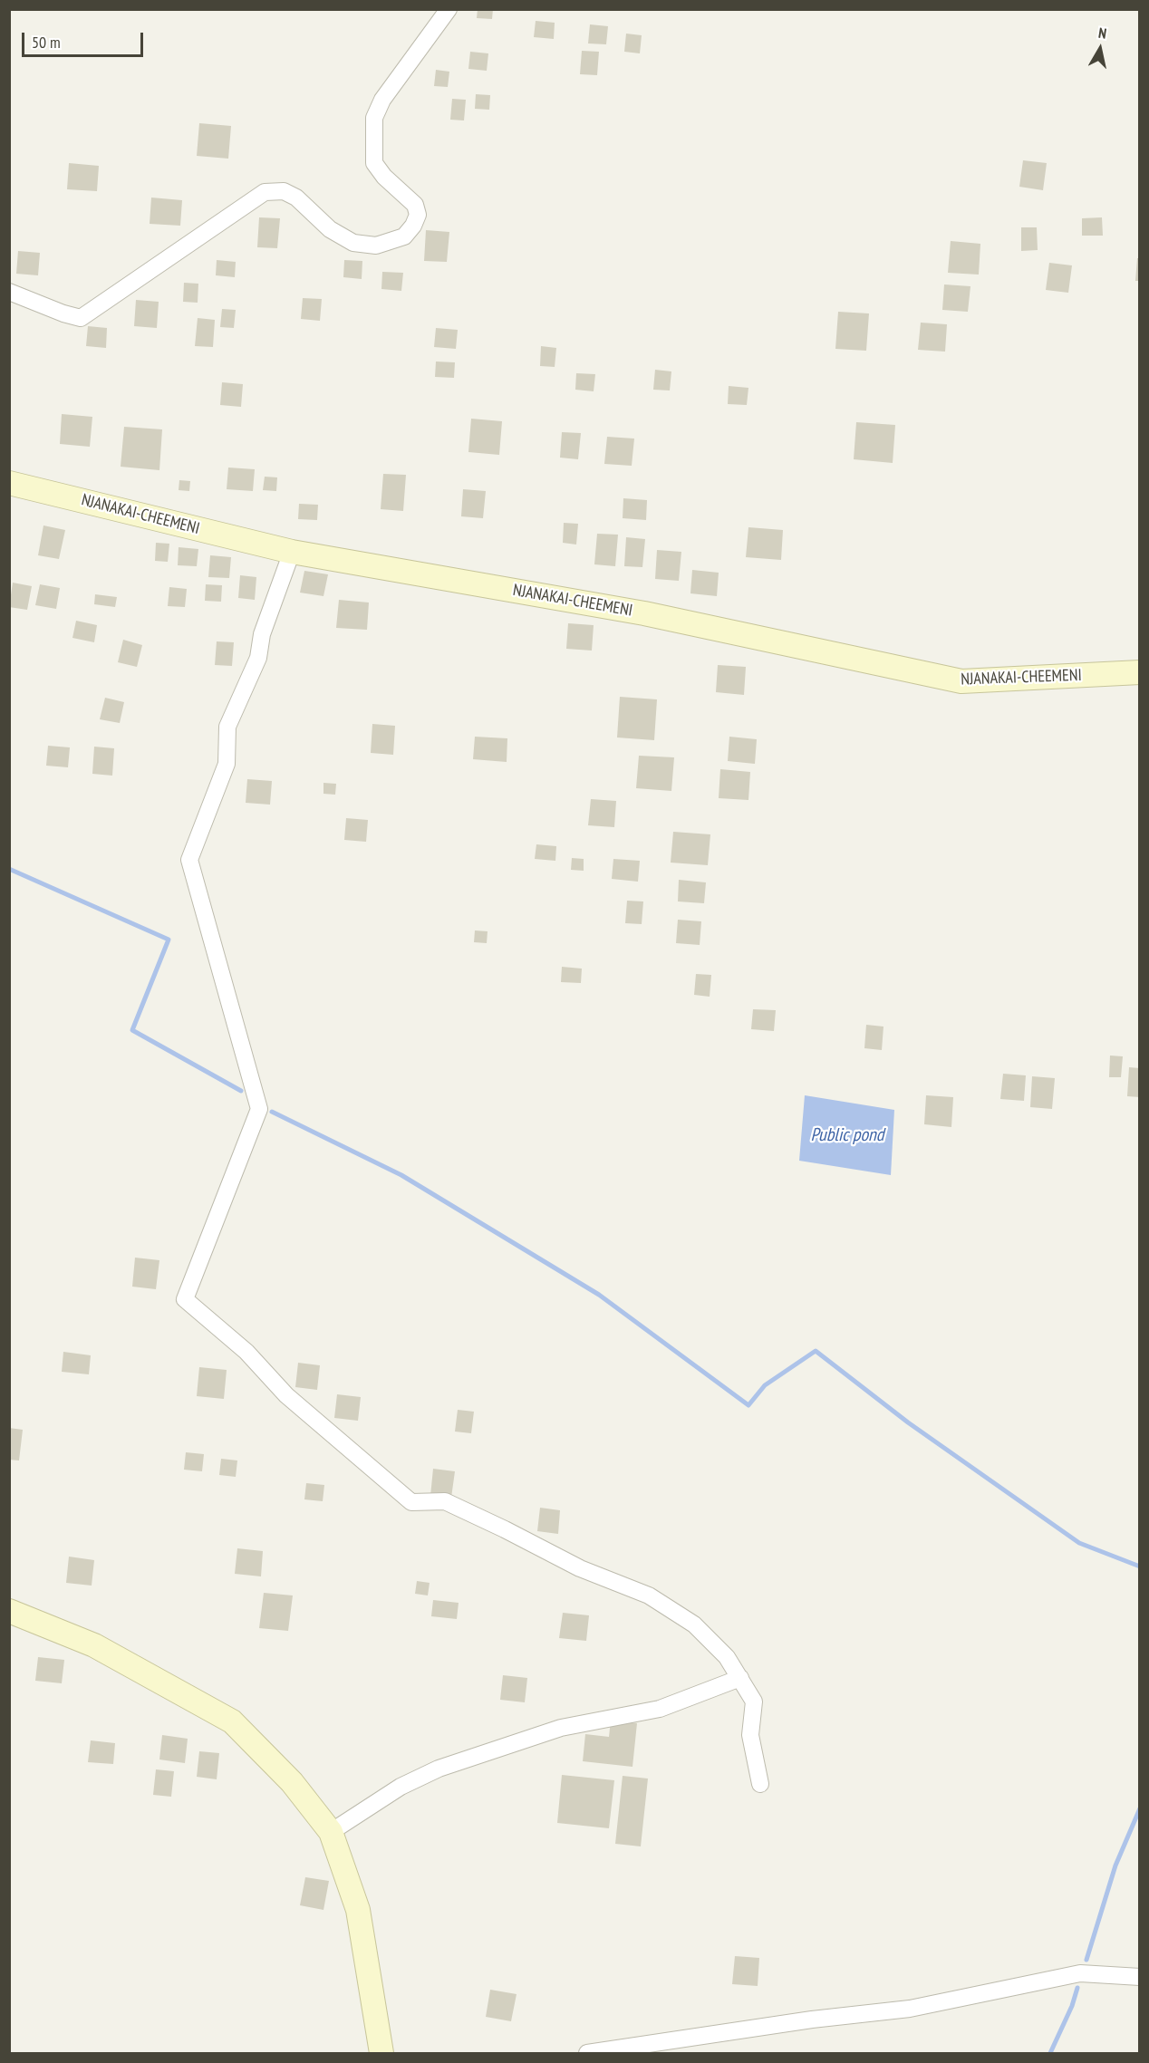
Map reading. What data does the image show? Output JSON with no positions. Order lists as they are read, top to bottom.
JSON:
{
  "streets": {
    "main road": ["NJANAKAI-CHEEMENI"]
  },
  "water": ["Public pond"],
  "scale_bar": "50 m",
  "north": "top"
}
